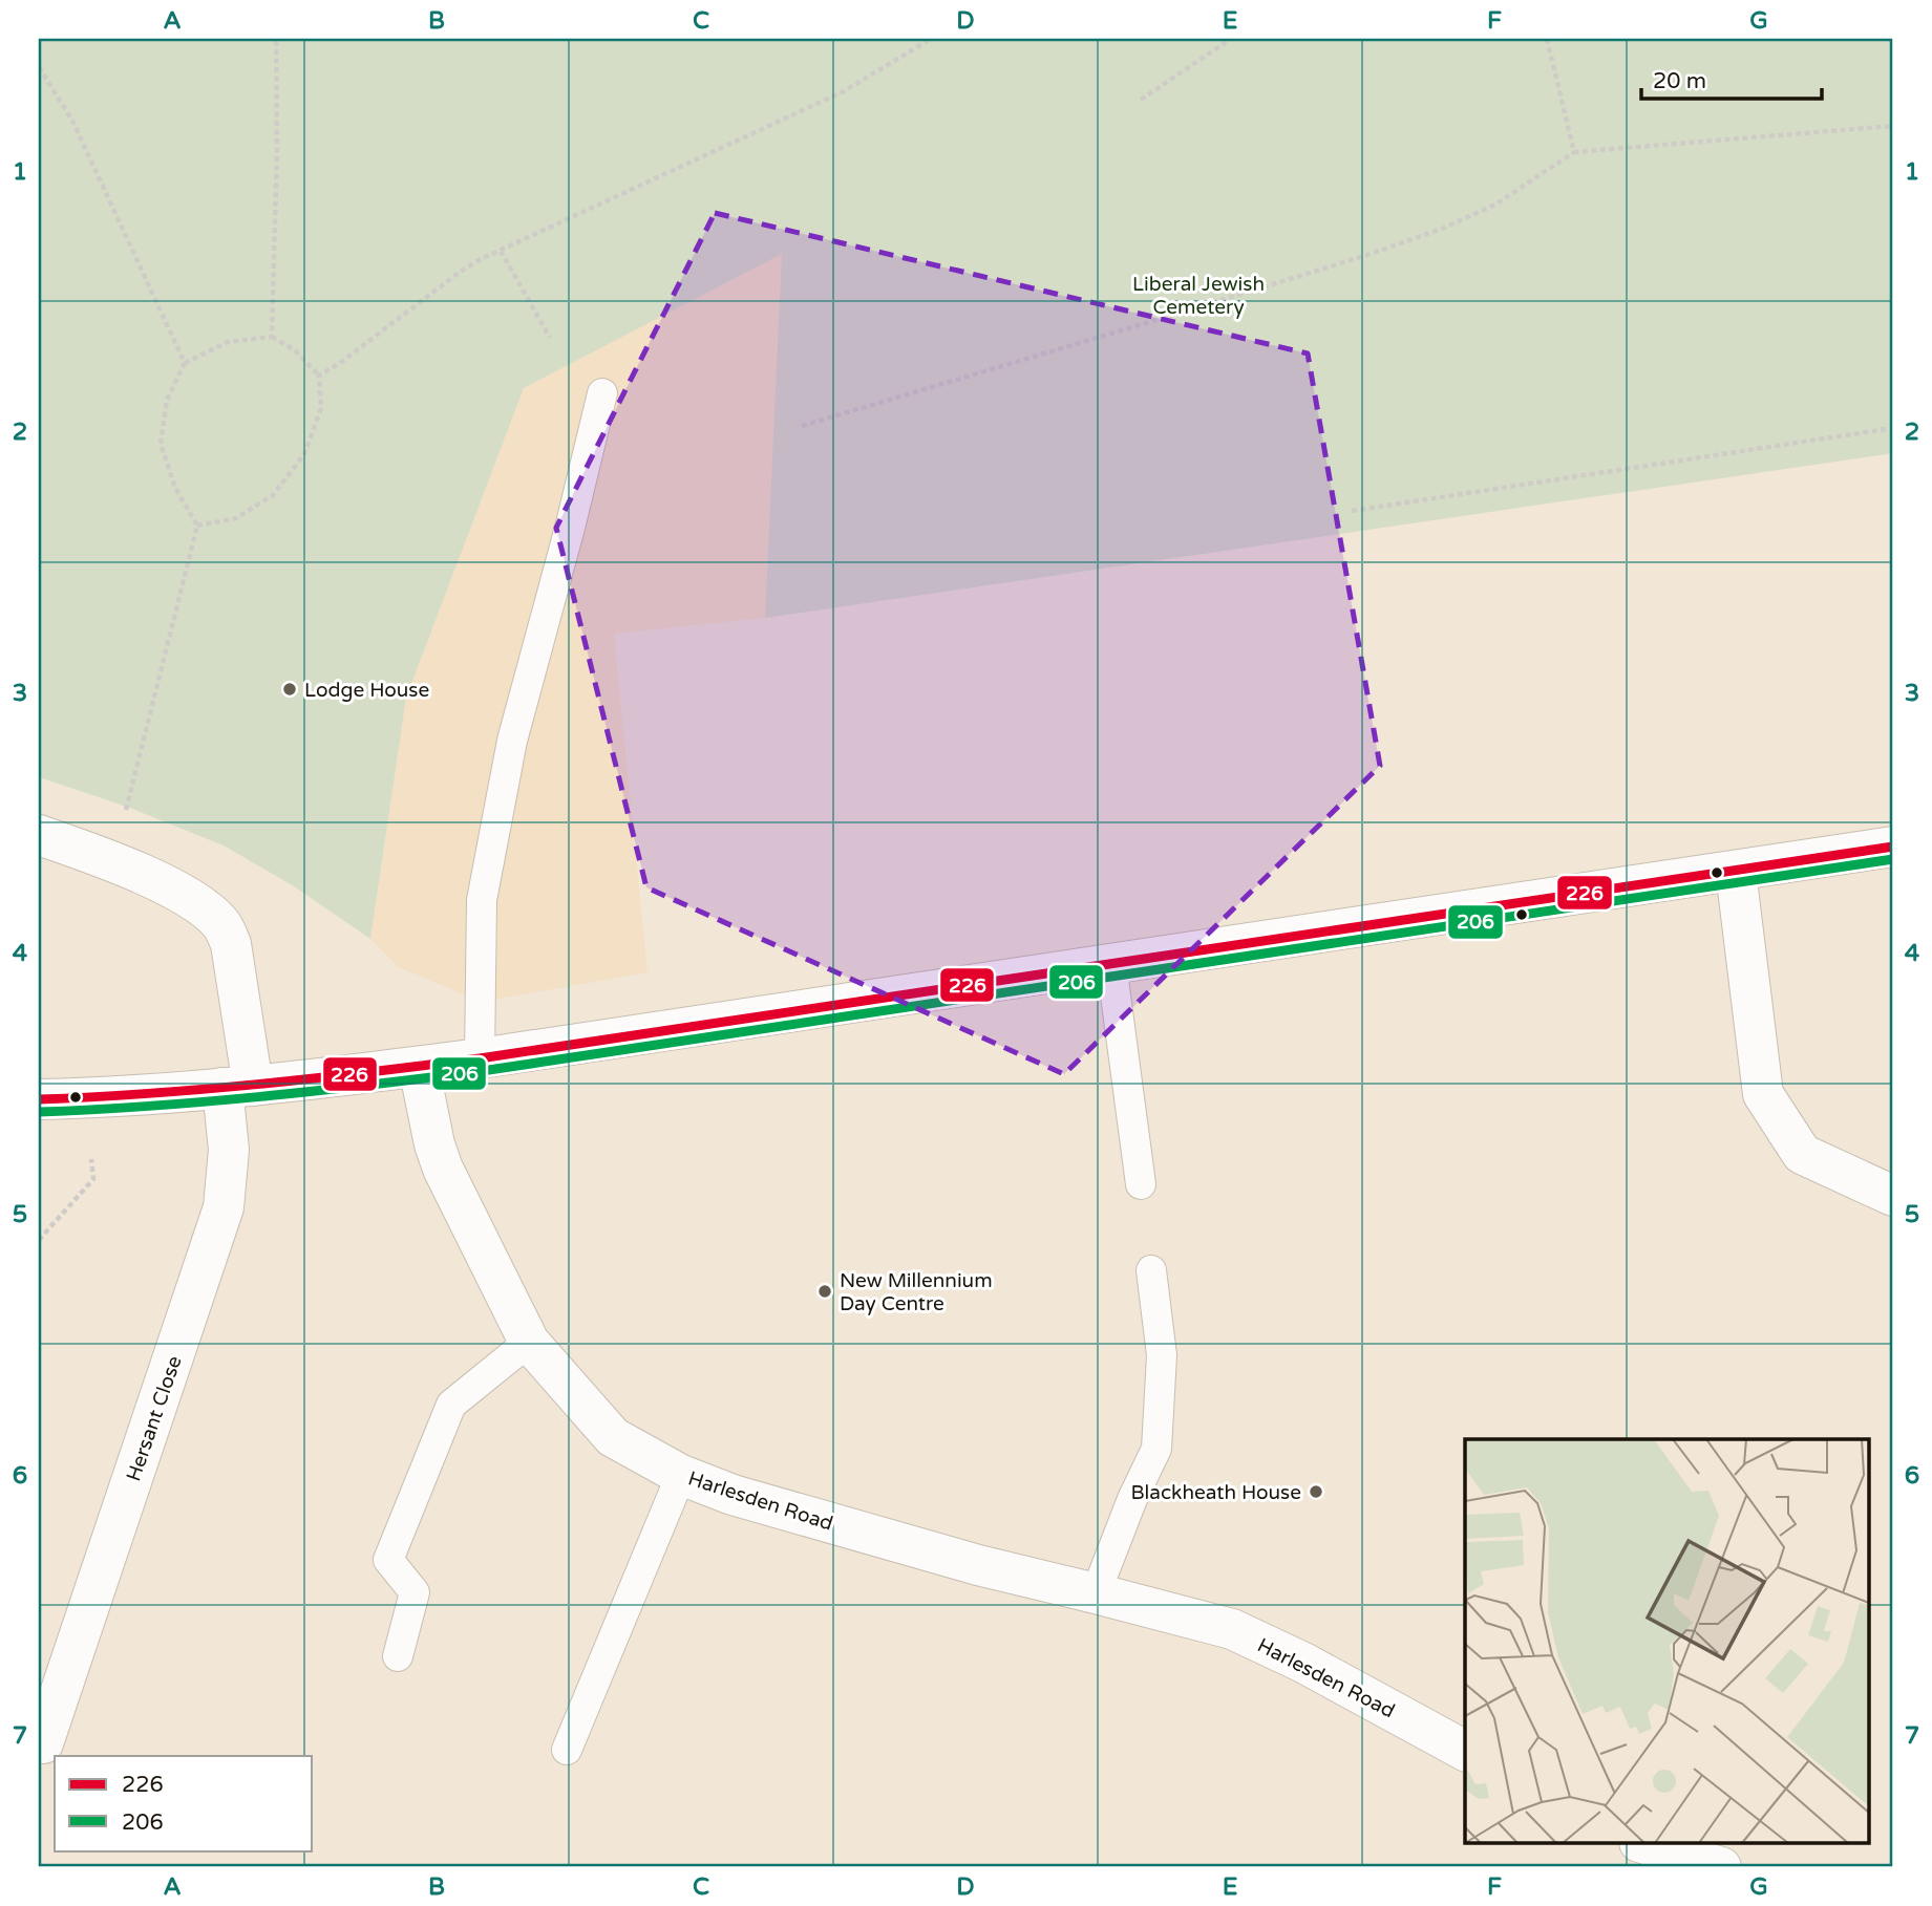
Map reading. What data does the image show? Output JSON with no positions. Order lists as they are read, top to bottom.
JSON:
{
  "streets": {
    "street": ["Hersant Close", "Harlesden Road"]
  },
  "parks": ["Liberal Jewish Cemetery"],
  "places": ["Lodge House", "New Millennium Day Centre", "Blackheath House"],
  "lines": ["transit line 226", "transit line 206"],
  "legend": ["226", "206"],
  "scale_bar": "20 m",
  "grid": {
    "columns": [
      "A",
      "B",
      "C",
      "D",
      "E",
      "F",
      "G"
    ],
    "rows": [
      "1",
      "2",
      "3",
      "4",
      "5",
      "6",
      "7"
    ]
  }
}
